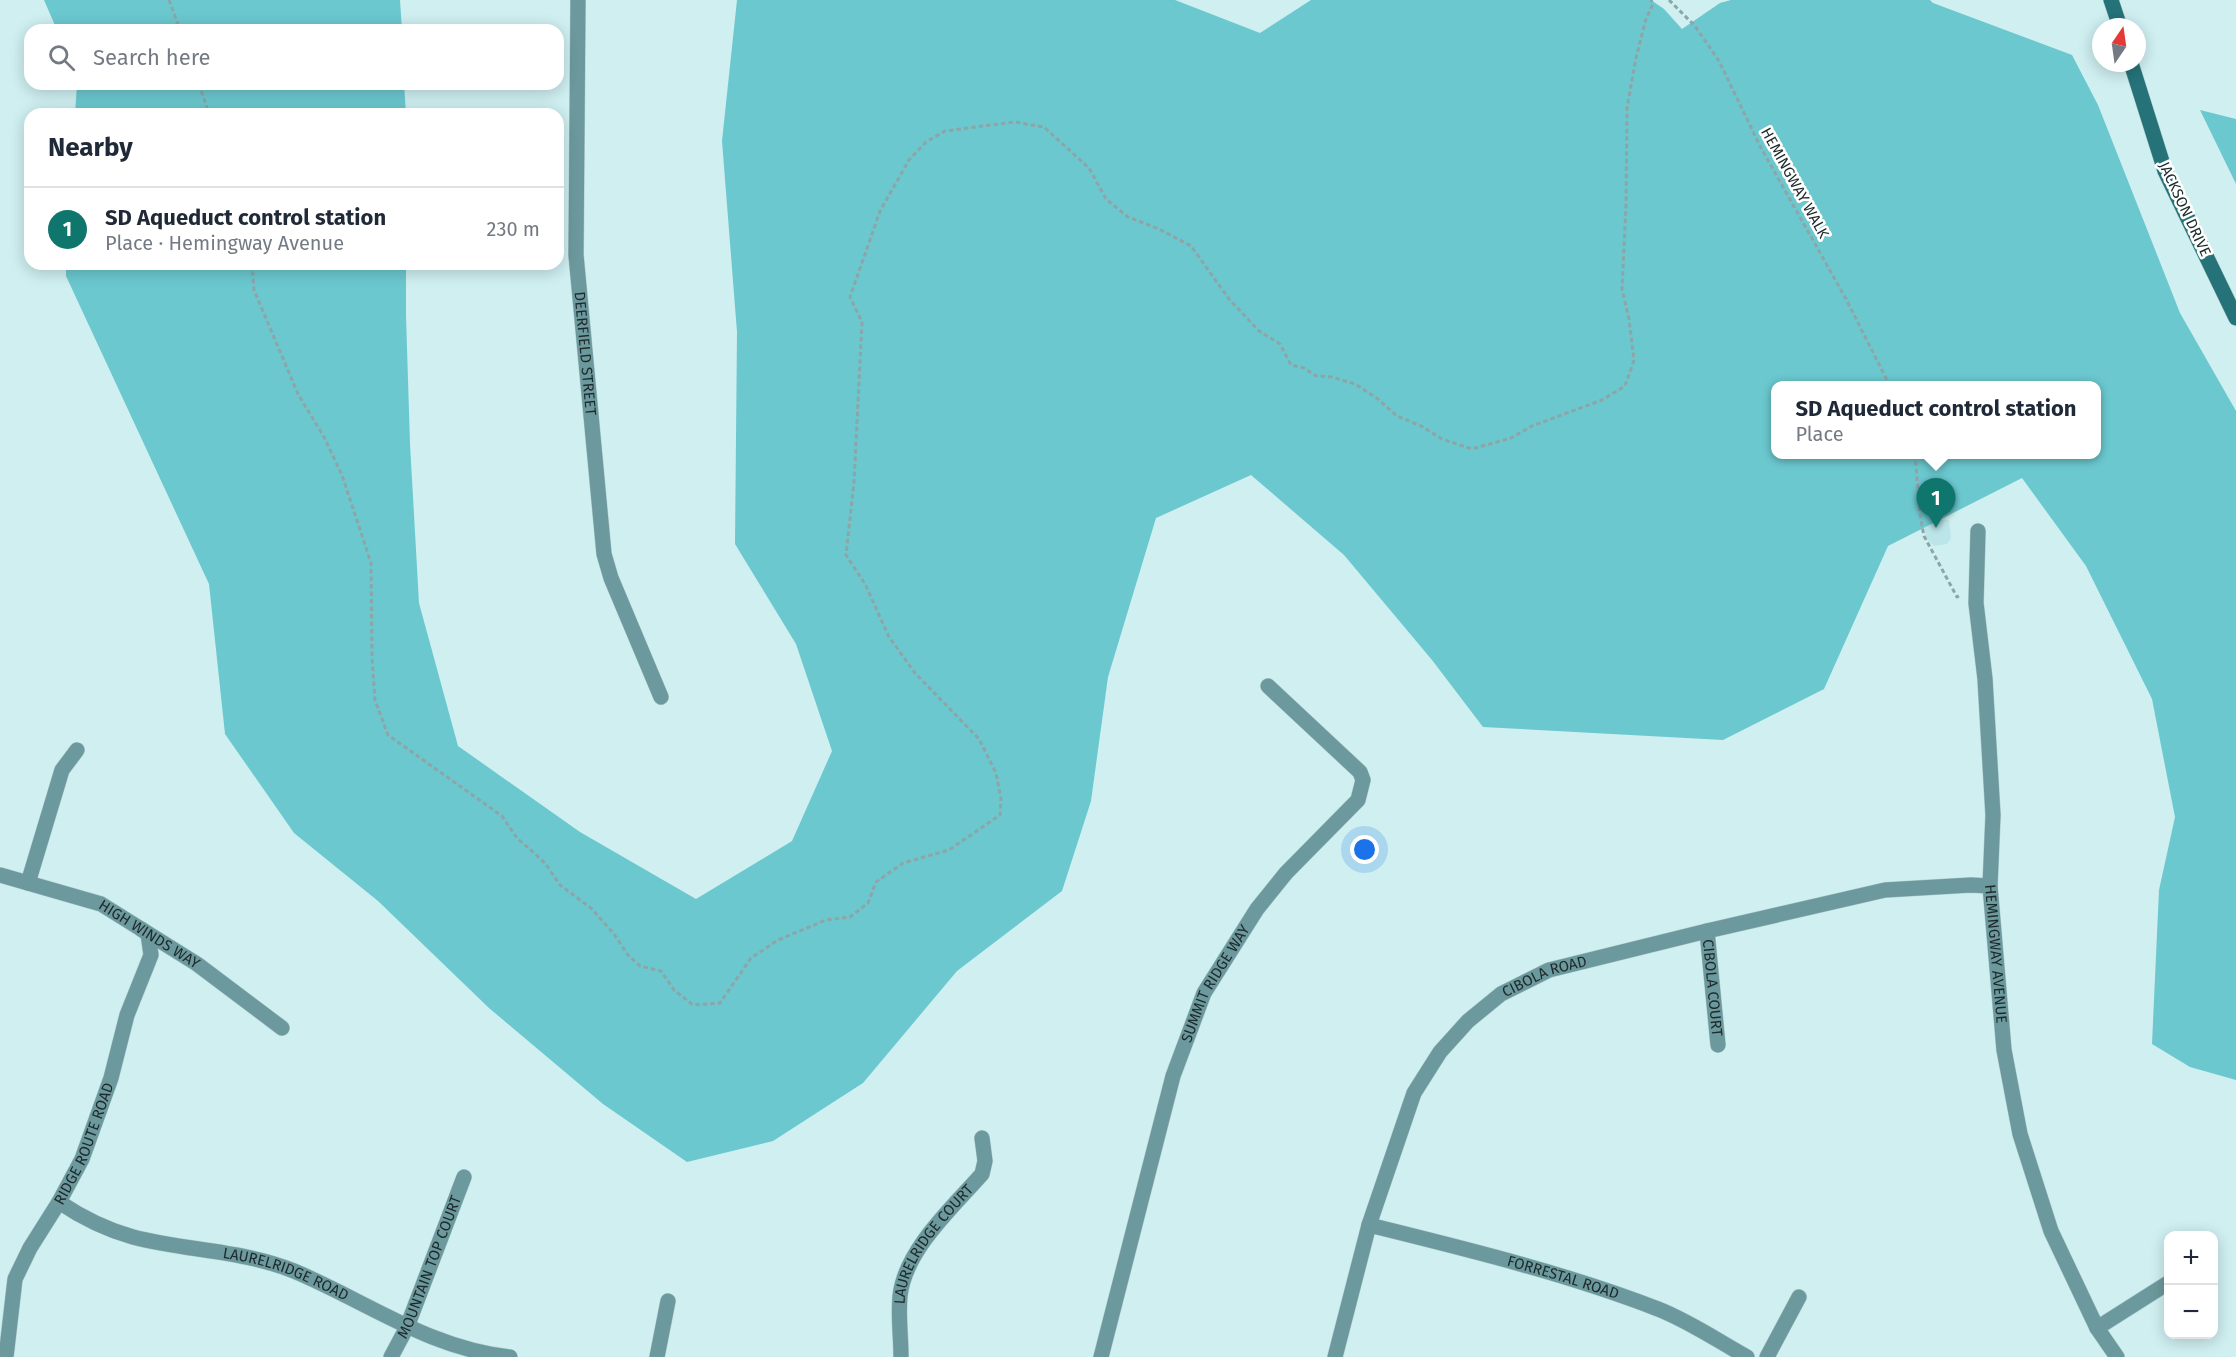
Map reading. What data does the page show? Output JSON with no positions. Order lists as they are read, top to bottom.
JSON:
{
  "streets": {
    "main road": ["JACKSON DRIVE"],
    "street": [
      "DEERFIELD STREET",
      "HIGH WINDS WAY",
      "HEMINGWAY AVENUE",
      "CIBOLA ROAD",
      "SUMMIT RIDGE WAY",
      "CIBOLA COURT",
      "RIDGE ROUTE ROAD",
      "LAURELRIDGE COURT",
      "MOUNTAIN TOP COURT",
      "LAURELRIDGE ROAD",
      "FORRESTAL ROAD"
    ],
    "path": ["HEMINGWAY WALK"]
  },
  "crossings": [
    ["HIGH WINDS WAY", "RIDGE ROUTE ROAD"],
    ["HEMINGWAY AVENUE", "CIBOLA ROAD"],
    ["CIBOLA ROAD", "CIBOLA COURT"],
    ["CIBOLA ROAD", "FORRESTAL ROAD"],
    ["RIDGE ROUTE ROAD", "LAURELRIDGE ROAD"],
    ["MOUNTAIN TOP COURT", "LAURELRIDGE ROAD"]
  ],
  "north": "top",
  "page": {
    "search": "Search here",
    "heading": "Nearby",
    "list": [
      {
        "mark": "1",
        "name": "SD Aqueduct control station",
        "note": "Place · Hemingway Avenue",
        "value": "230 m"
      }
    ],
    "popup": ["SD Aqueduct control station", "Place"],
    "pins": "1",
    "map_buttons": ["+", "−"]
  }
}
